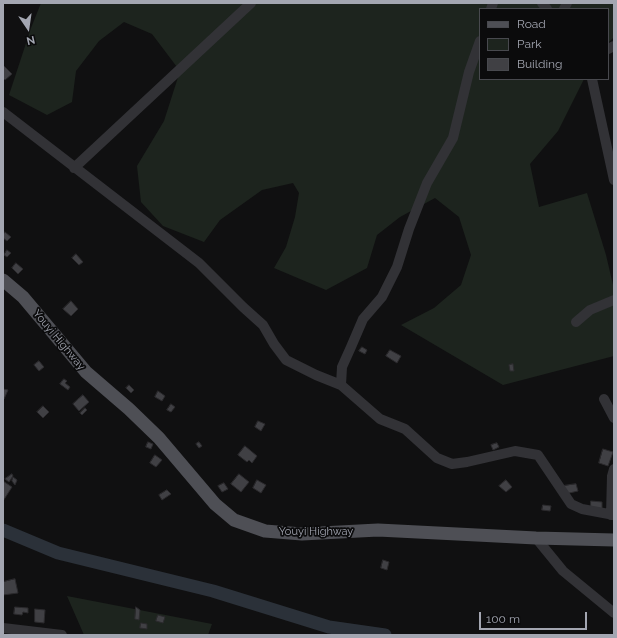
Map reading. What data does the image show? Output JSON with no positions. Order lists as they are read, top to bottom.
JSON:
{
  "streets": {
    "main road": ["Youyi Highway"]
  },
  "legend": ["Road", "Park", "Building"],
  "scale_bar": "100 m",
  "north": "bottom"
}
